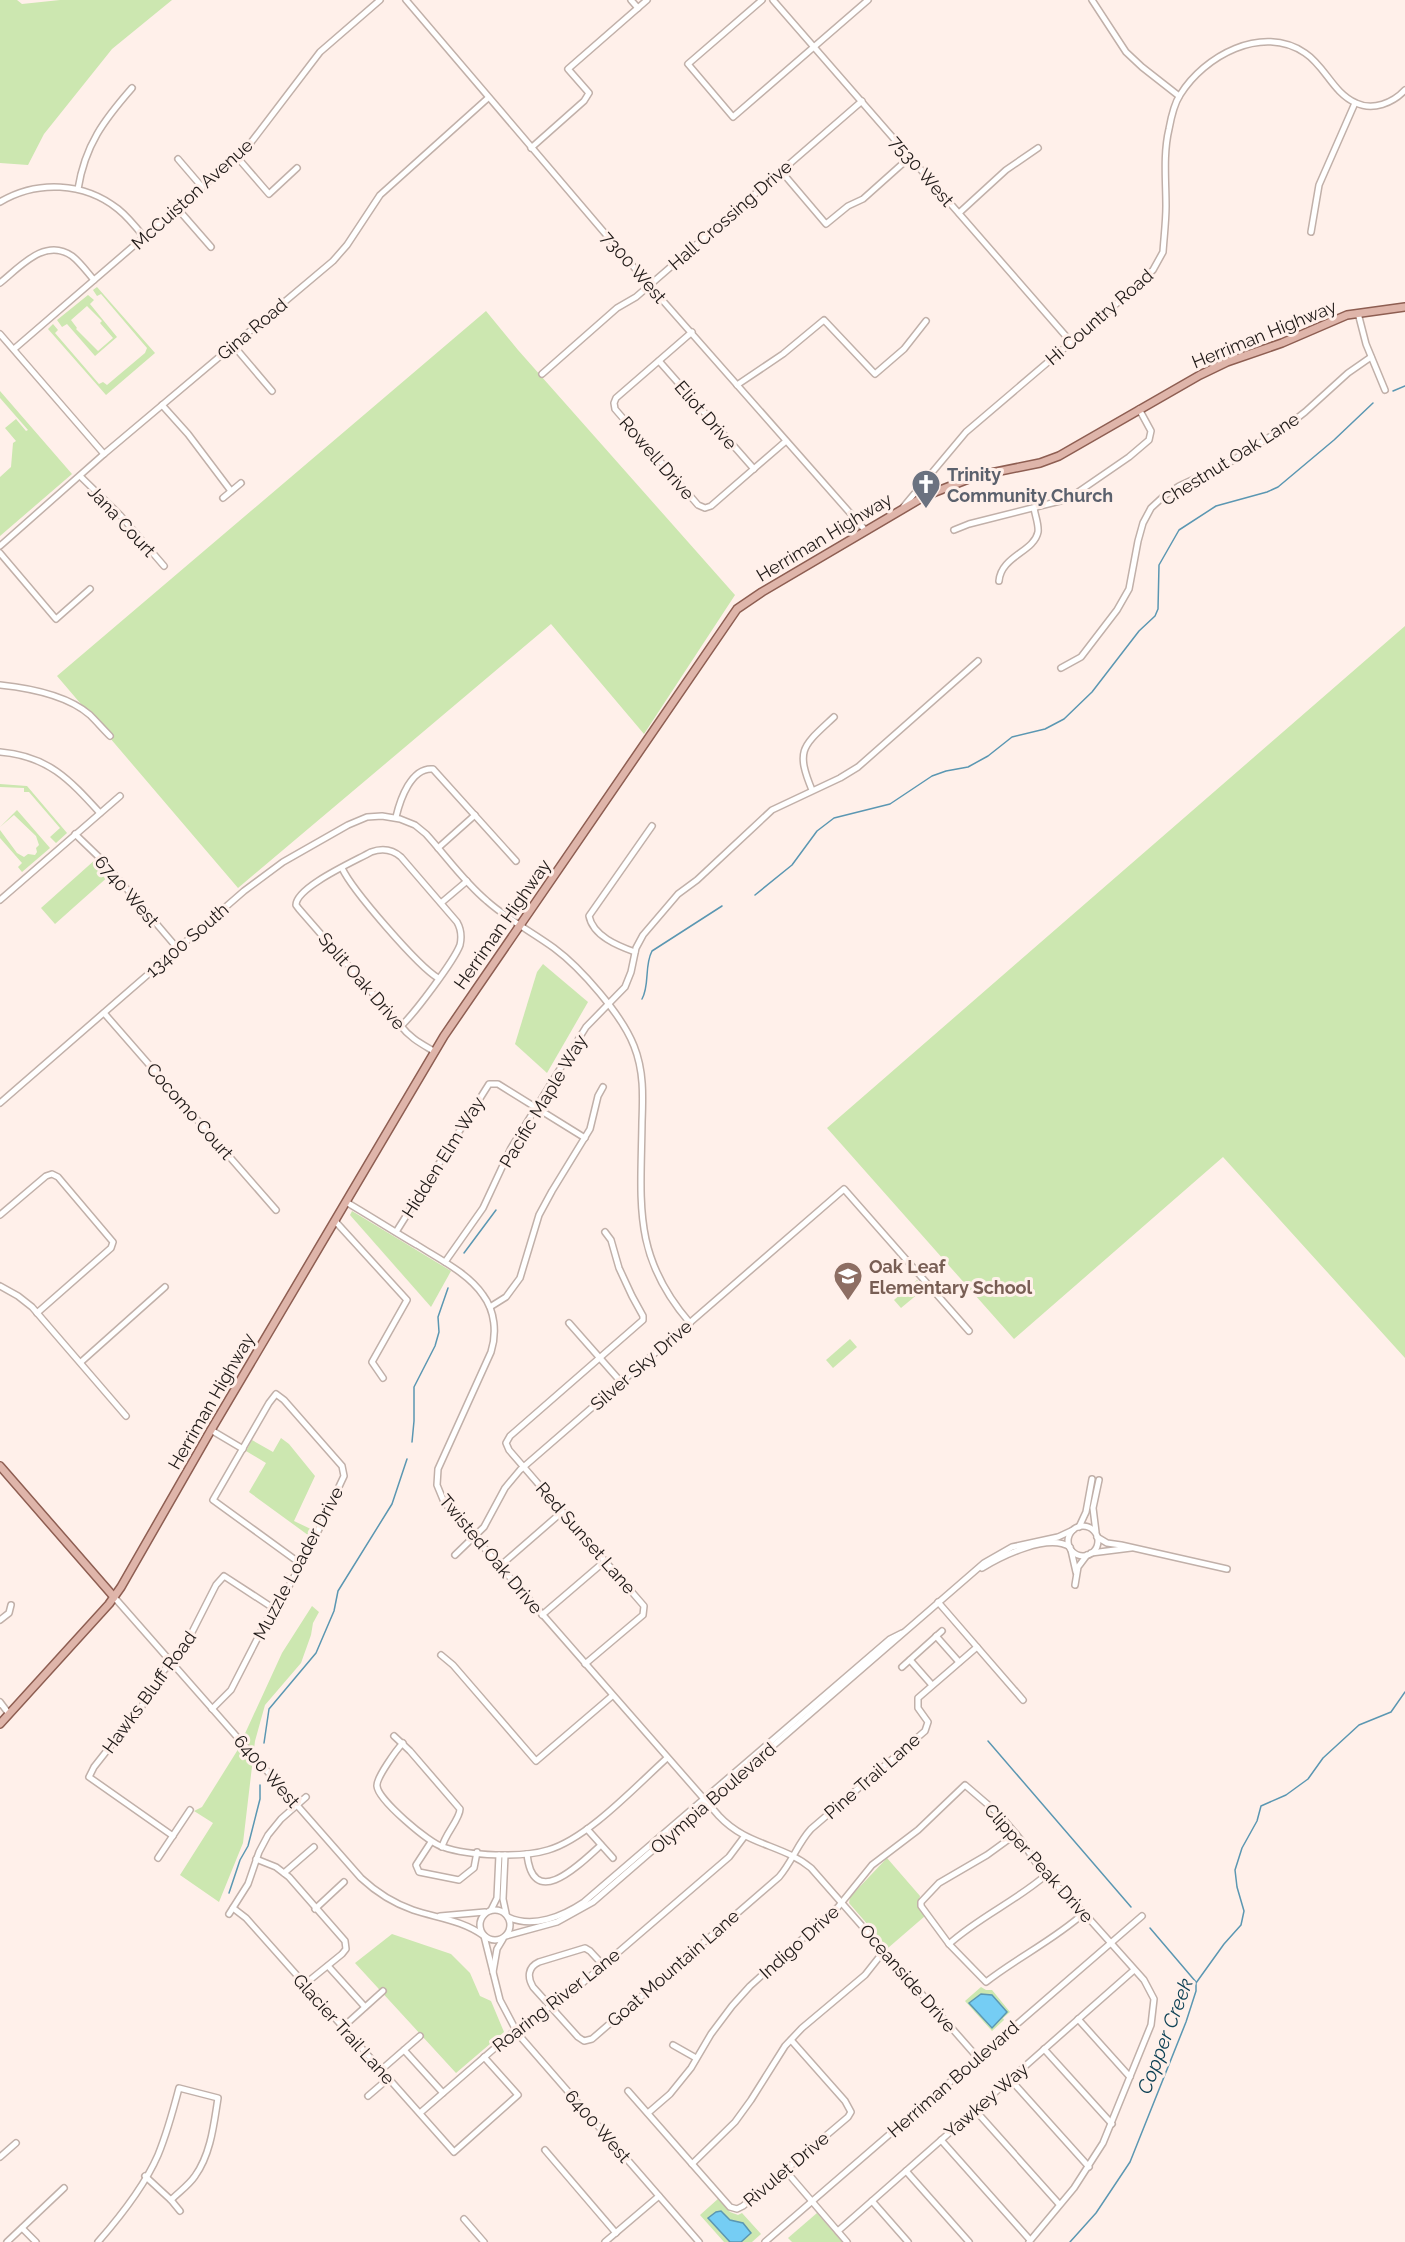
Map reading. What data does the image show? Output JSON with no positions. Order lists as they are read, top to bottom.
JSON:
{
  "streets": {
    "main road": ["Herriman Highway"],
    "street": [
      "7530 West",
      "McCuiston Avenue",
      "Hall Crossing Drive",
      "7300 West",
      "Hi Country Road",
      "Gina Road",
      "Eliot Drive",
      "Rowell Drive",
      "Chestnut Oak Lane",
      "Jana Court",
      "6740 West",
      "13400 South",
      "Split Oak Drive",
      "Pacific Maple Way",
      "Cocomo Court",
      "Hidden Elm Way",
      "Silver Sky Drive",
      "Red Sunset Lane",
      "Twisted Oak Drive",
      "Muzzle Loader Drive",
      "Hawks Bluff Road",
      "6400 West",
      "Pine Trail Lane",
      "Olympia Boulevard",
      "Clipper Peak Drive",
      "Indigo Drive",
      "Goat Mountain Lane",
      "Oceanside Drive",
      "Roaring River Lane",
      "Glacier Trail Lane",
      "Herriman Boulevard",
      "Yawkey Way",
      "Rivulet Drive"
    ]
  },
  "crossings": [
    ["7530 West", "Hall Crossing Drive"],
    ["7530 West", "Hi Country Road"],
    ["Hall Crossing Drive", "7300 West"],
    ["7300 West", "Gina Road"],
    ["7300 West", "Herriman Highway"],
    ["Hi Country Road", "Herriman Highway"],
    ["Gina Road", "Jana Court"],
    ["Herriman Highway", "Split Oak Drive"],
    ["Herriman Highway", "Twisted Oak Drive"],
    ["Herriman Highway", "6400 West"],
    ["Eliot Drive", "Rowell Drive"],
    ["6740 West", "13400 South"],
    ["13400 South", "Cocomo Court"],
    ["Pacific Maple Way", "Hidden Elm Way"],
    ["Pacific Maple Way", "Twisted Oak Drive"],
    ["Hidden Elm Way", "Twisted Oak Drive"],
    ["Silver Sky Drive", "Red Sunset Lane"],
    ["Silver Sky Drive", "Twisted Oak Drive"],
    ["Red Sunset Lane", "Twisted Oak Drive"],
    ["Twisted Oak Drive", "Oceanside Drive"],
    ["Muzzle Loader Drive", "Hawks Bluff Road"],
    ["Muzzle Loader Drive", "6400 West"],
    ["Hawks Bluff Road", "6400 West"],
    ["6400 West", "Olympia Boulevard"],
    ["6400 West", "Roaring River Lane"],
    ["Pine Trail Lane", "Goat Mountain Lane"],
    ["Pine Trail Lane", "Oceanside Drive"],
    ["Olympia Boulevard", "Oceanside Drive"],
    ["Clipper Peak Drive", "Indigo Drive"],
    ["Clipper Peak Drive", "Herriman Boulevard"],
    ["Clipper Peak Drive", "Yawkey Way"],
    ["Indigo Drive", "Oceanside Drive"],
    ["Indigo Drive", "Rivulet Drive"],
    ["Goat Mountain Lane", "Oceanside Drive"],
    ["Goat Mountain Lane", "Roaring River Lane"],
    ["Oceanside Drive", "Roaring River Lane"],
    ["Oceanside Drive", "Herriman Boulevard"],
    ["Roaring River Lane", "Glacier Trail Lane"]
  ],
  "water": ["Copper Creek"],
  "places": {
    "church": ["Trinity Community Church"],
    "school or university": ["Oak Leaf Elementary School"]
  }
}
